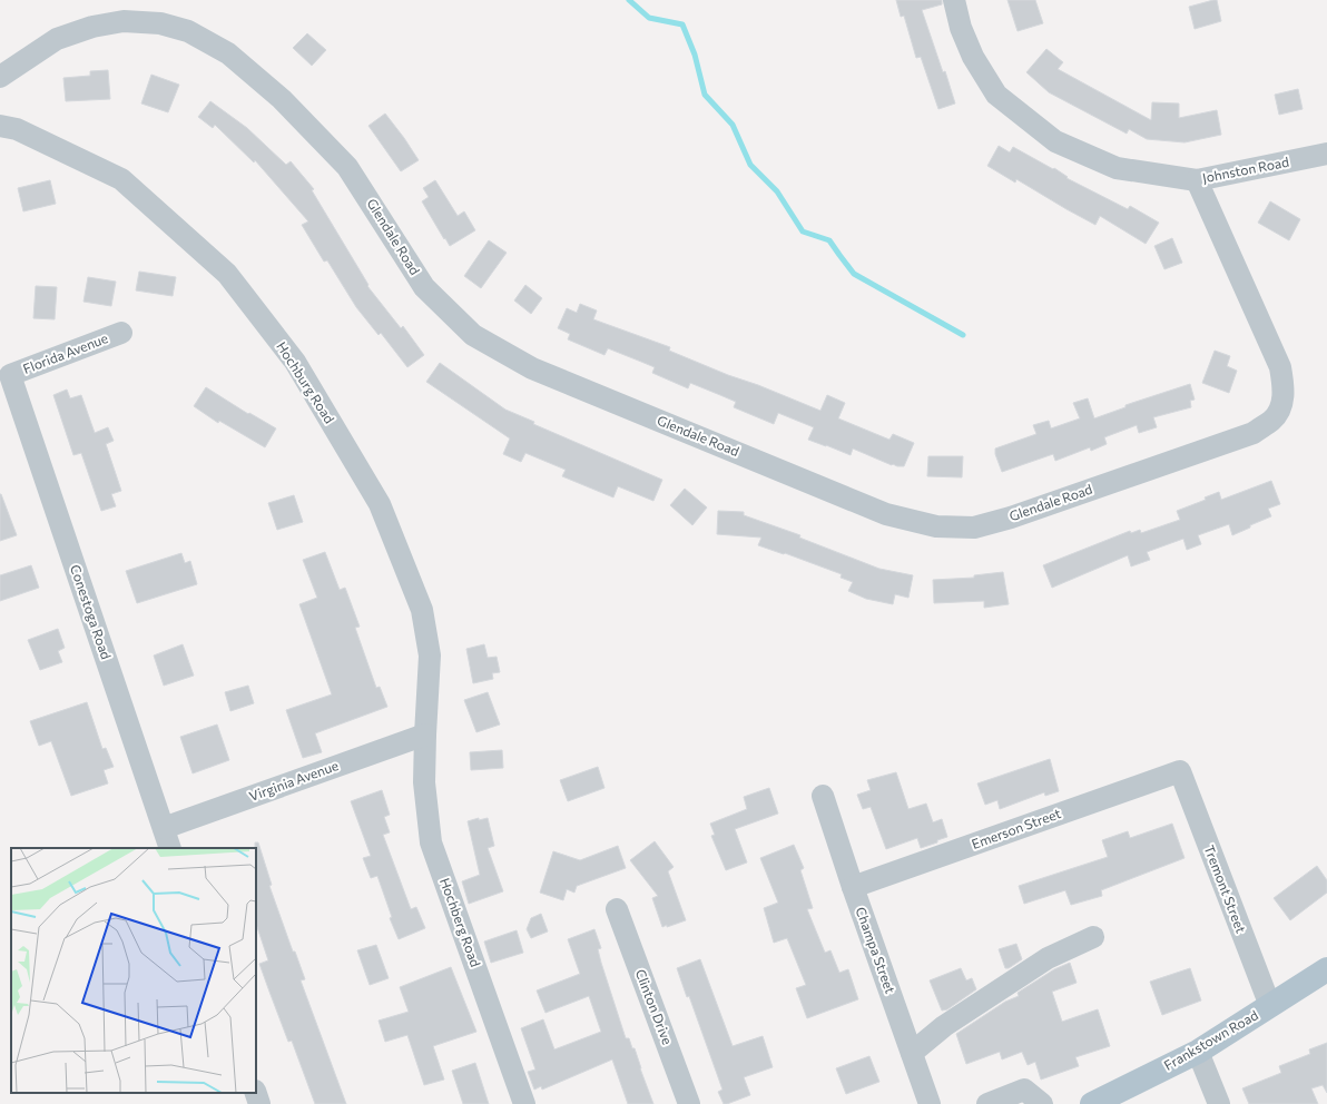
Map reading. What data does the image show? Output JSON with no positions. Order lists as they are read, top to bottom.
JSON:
{
  "streets": {
    "main road": ["Frankstown Road"],
    "street": [
      "Johnston Road",
      "Glendale Road",
      "Florida Avenue",
      "Hochburg Road",
      "Conestoga Road",
      "Virginia Avenue",
      "Emerson Street",
      "Tremont Street",
      "Hochberg Road",
      "Champa Street",
      "Clinton Drive"
    ]
  },
  "crossings": [
    ["Johnston Road", "Glendale Road"],
    ["Florida Avenue", "Conestoga Road"],
    ["Hochburg Road", "Virginia Avenue"],
    ["Hochburg Road", "Hochberg Road"],
    ["Conestoga Road", "Virginia Avenue"],
    ["Virginia Avenue", "Hochberg Road"],
    ["Emerson Street", "Tremont Street"],
    ["Emerson Street", "Champa Street"],
    ["Tremont Street", "Frankstown Road"]
  ]
}
